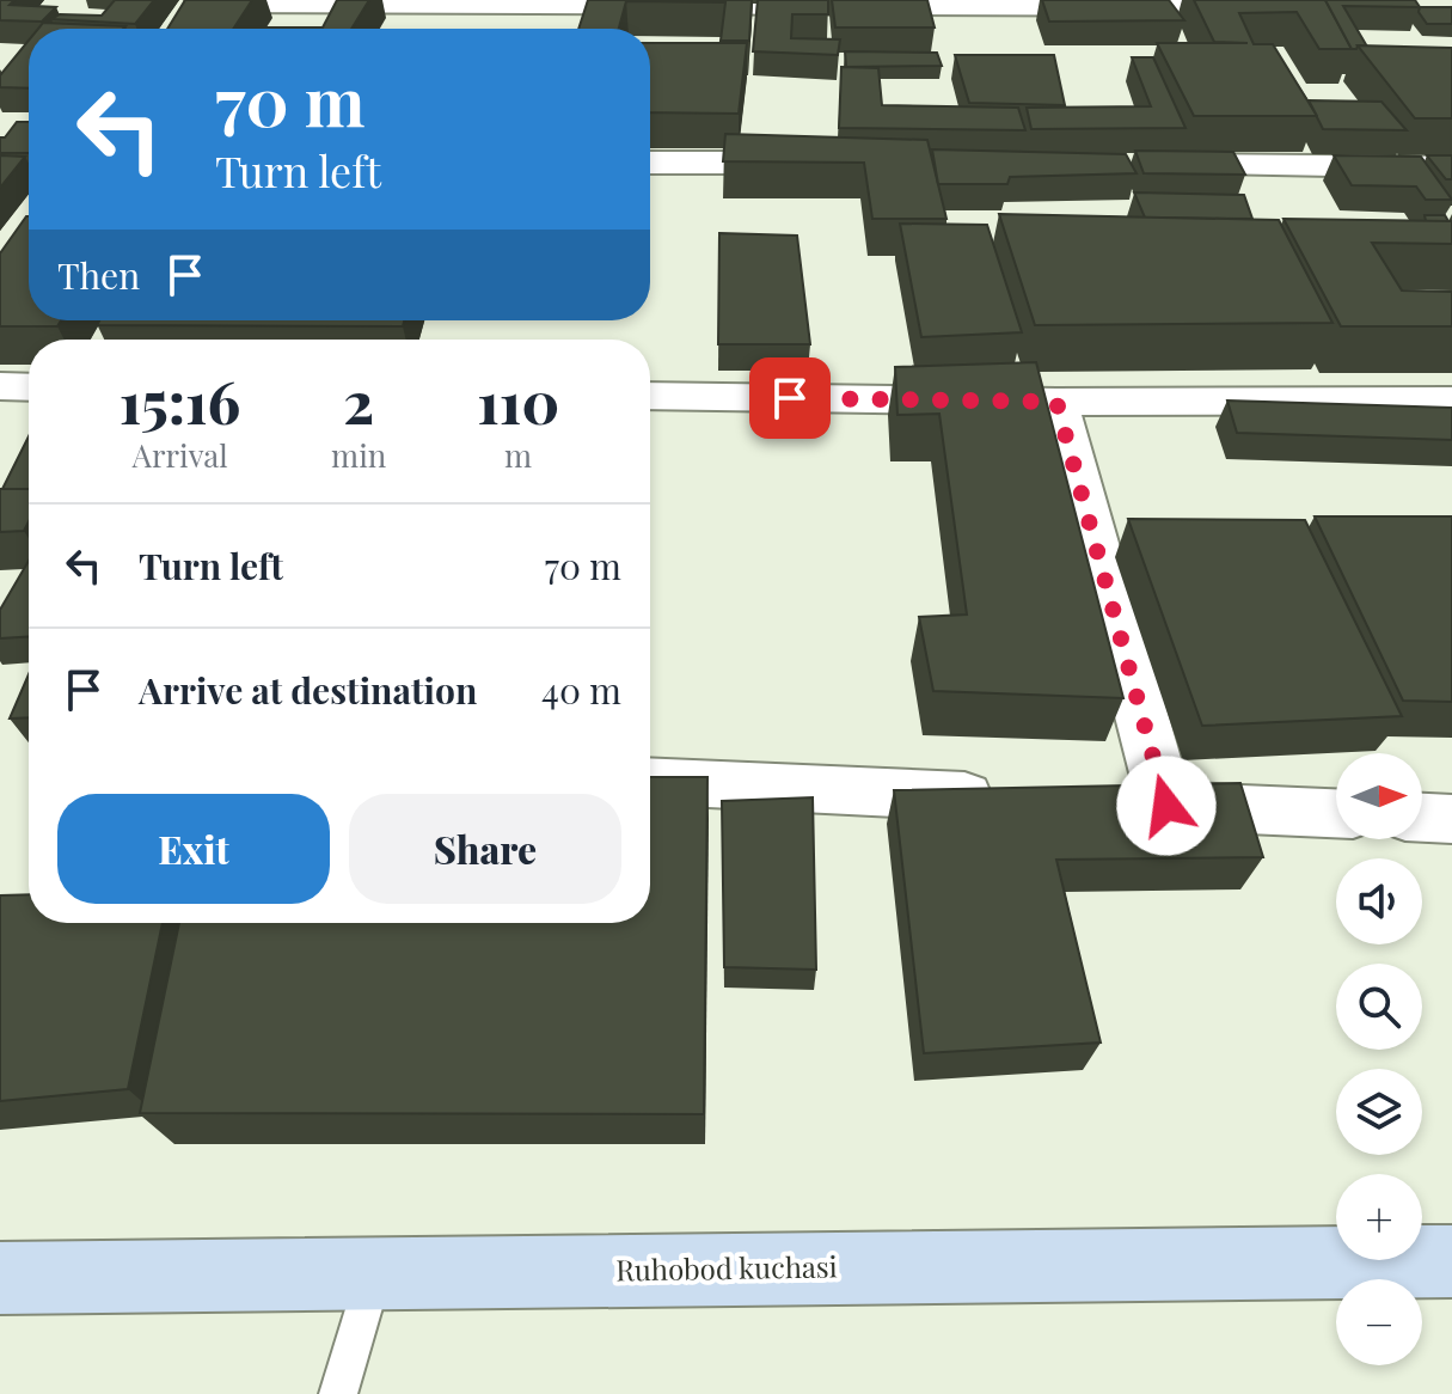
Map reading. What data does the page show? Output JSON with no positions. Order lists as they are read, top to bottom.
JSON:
{
  "streets": {
    "street": ["Ruhobod kuchasi"]
  },
  "north": "right",
  "page": {
    "turn": ["70 m", "Turn left"],
    "then": "Then",
    "eta": [
      "15:16",
      "Arrival",
      "2",
      "min",
      "110",
      "m"
    ],
    "list": [
      {
        "name": "Turn left",
        "value": "70 m"
      },
      {
        "name": "Arrive at destination",
        "value": "40 m"
      }
    ],
    "map_buttons": ["+", "−"],
    "buttons": ["Exit", "Share"]
  }
}
